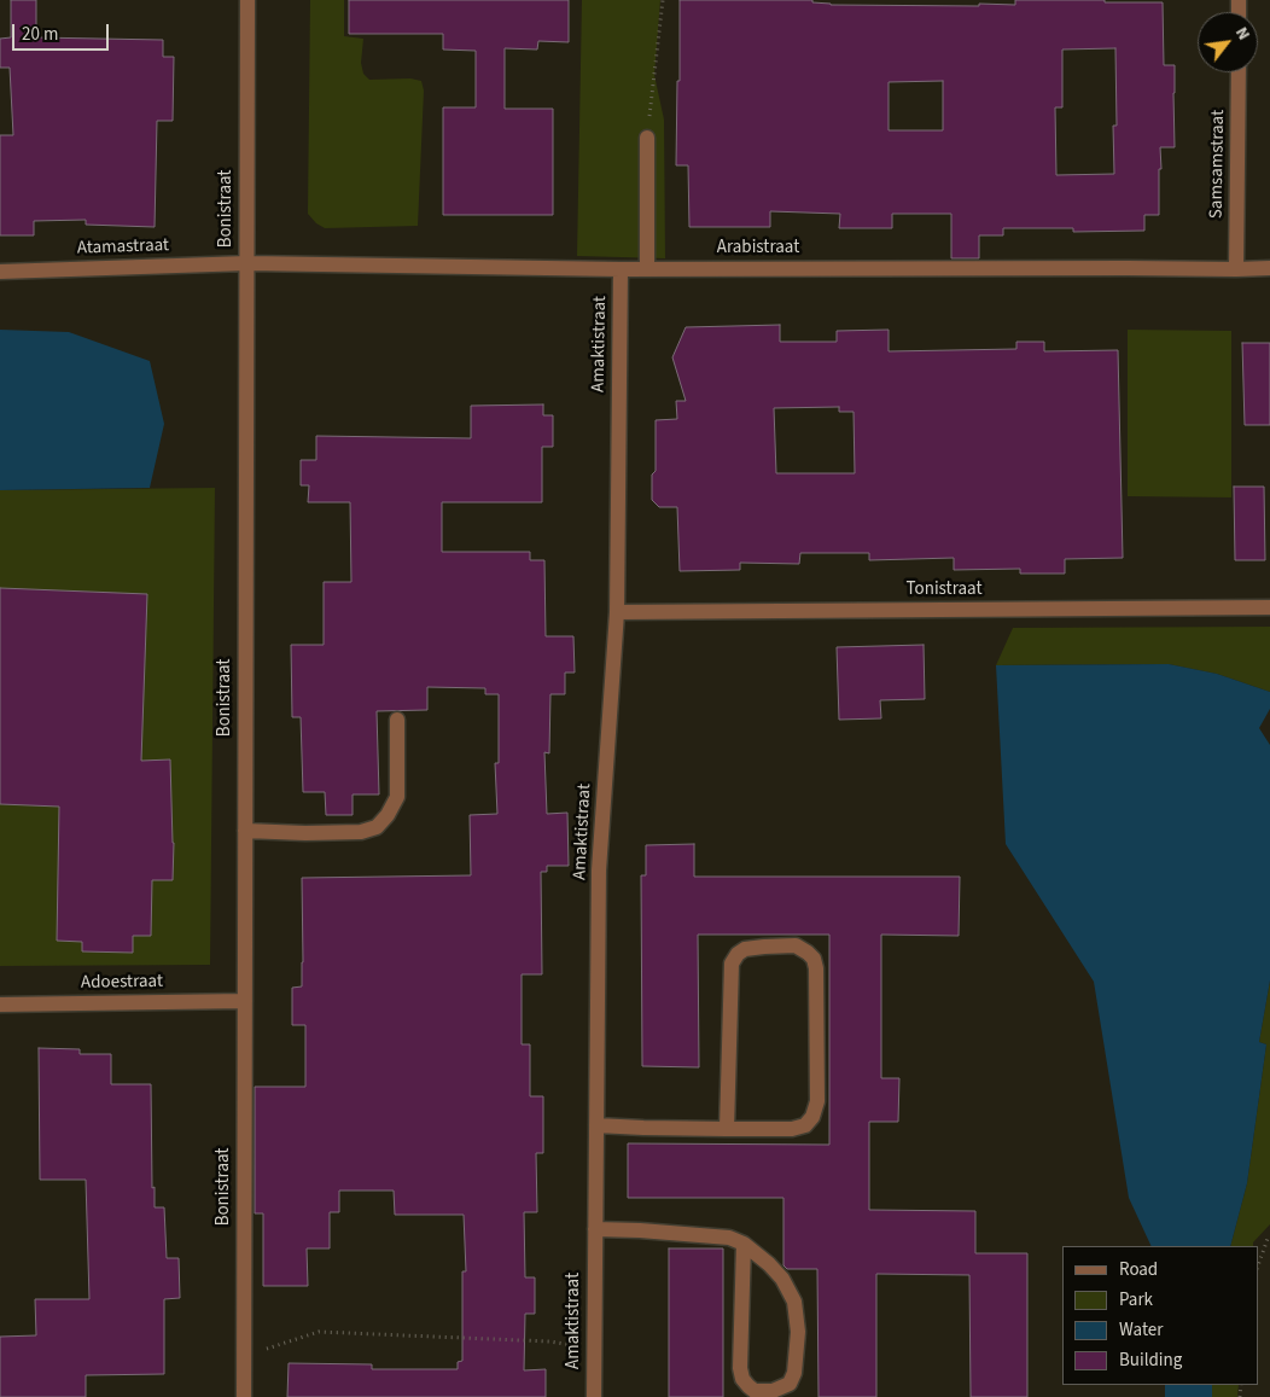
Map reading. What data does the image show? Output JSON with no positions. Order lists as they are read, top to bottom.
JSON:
{
  "streets": {
    "street": [
      "Samsamstraat",
      "Bonistraat",
      "Atamastraat",
      "Arabistraat",
      "Amaktistraat",
      "Tonistraat",
      "Adoestraat"
    ]
  },
  "crossings": [
    ["Samsamstraat", "Arabistraat"],
    ["Bonistraat", "Atamastraat"],
    ["Bonistraat", "Arabistraat"],
    ["Bonistraat", "Adoestraat"],
    ["Atamastraat", "Arabistraat"],
    ["Arabistraat", "Amaktistraat"],
    ["Amaktistraat", "Tonistraat"]
  ],
  "legend": [
    "Road",
    "Park",
    "Water",
    "Building"
  ],
  "scale_bar": "20 m",
  "north": "top right"
}
